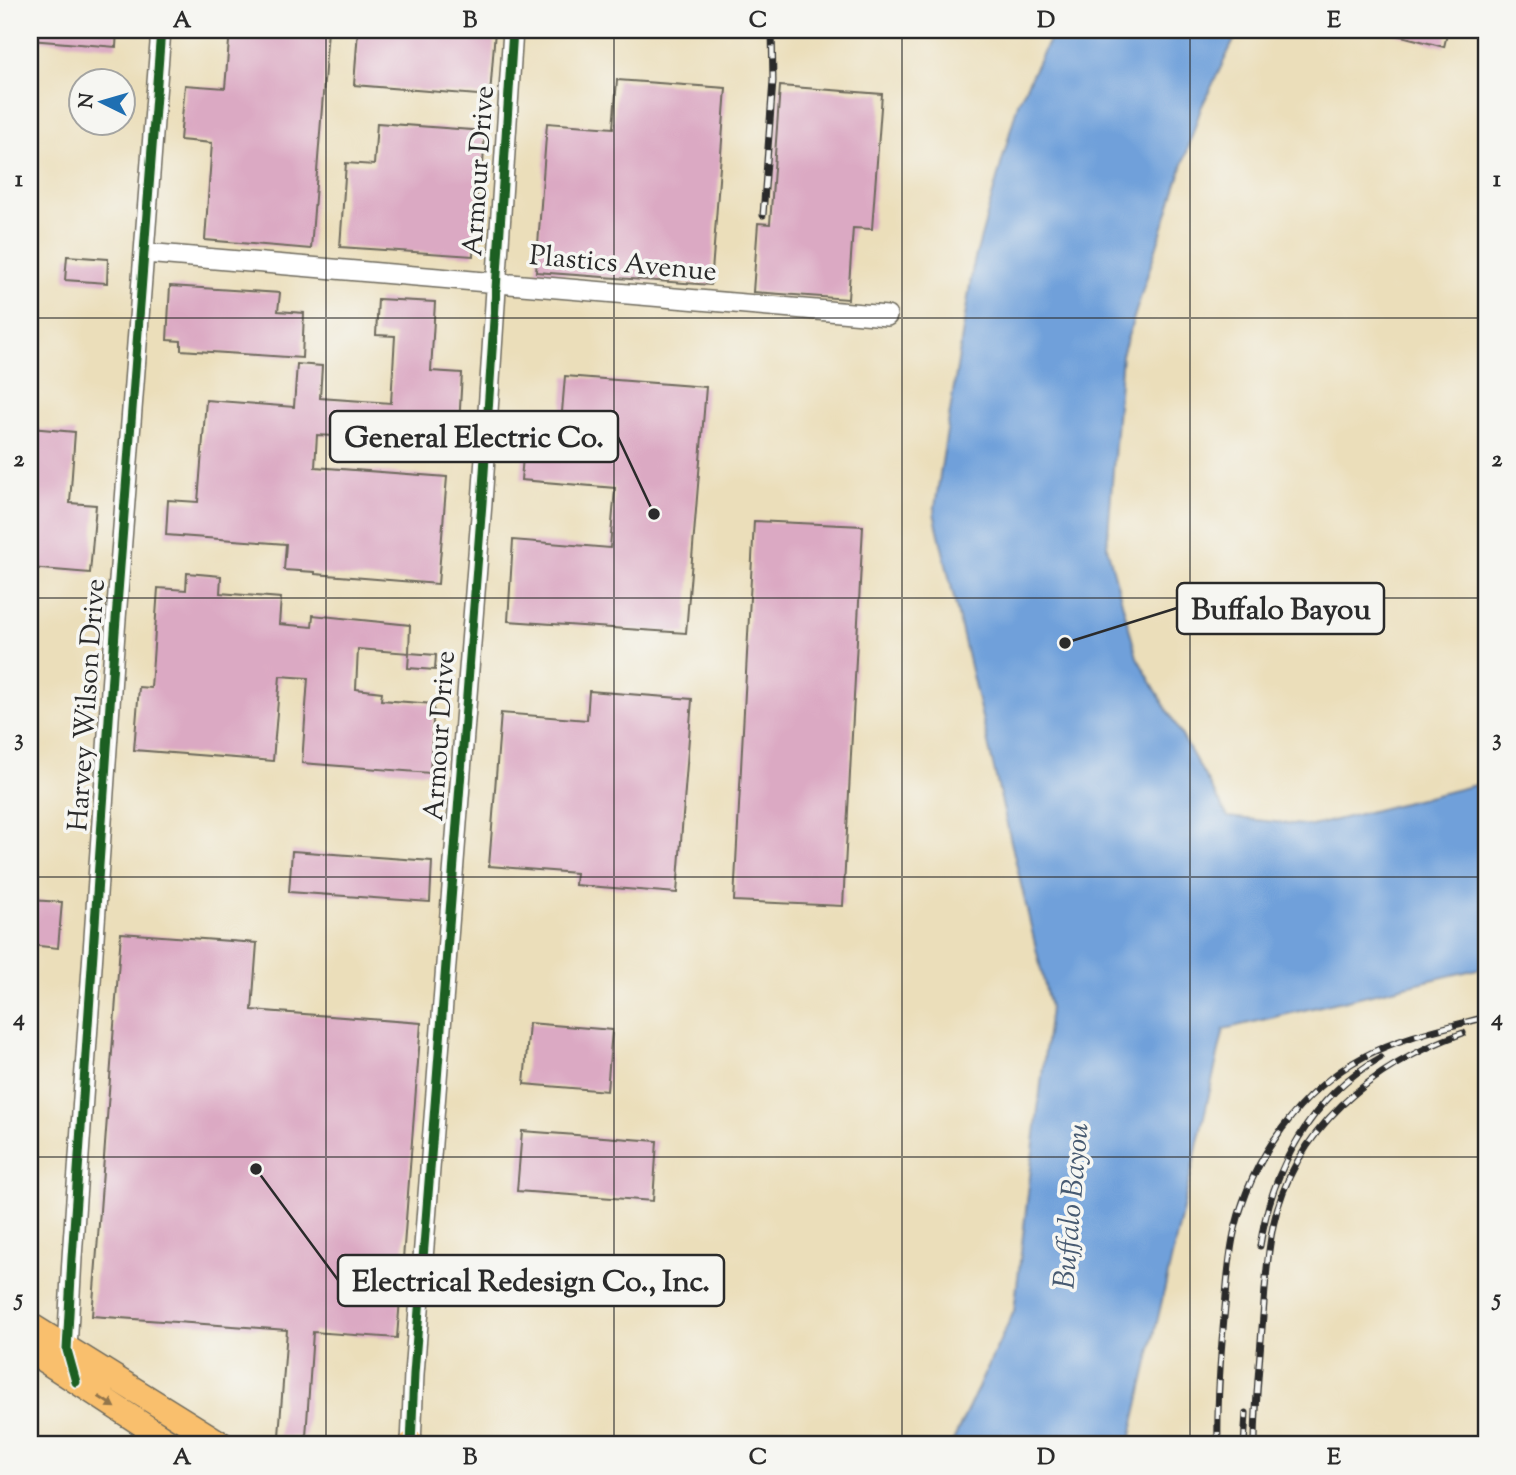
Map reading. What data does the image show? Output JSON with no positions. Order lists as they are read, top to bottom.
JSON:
{
  "streets": {
    "street": ["Armour Drive", "Plastics Avenue", "Harvey Wilson Drive"]
  },
  "crossings": [
    ["Armour Drive", "Plastics Avenue"],
    ["Plastics Avenue", "Harvey Wilson Drive"]
  ],
  "water": ["Buffalo Bayou"],
  "places": ["General Electric Co.", "Buffalo Bayou", "Electrical Redesign Co., Inc."],
  "north": "left",
  "grid": {
    "columns": [
      "A",
      "B",
      "C",
      "D",
      "E"
    ],
    "rows": [
      "1",
      "2",
      "3",
      "4",
      "5"
    ]
  }
}
